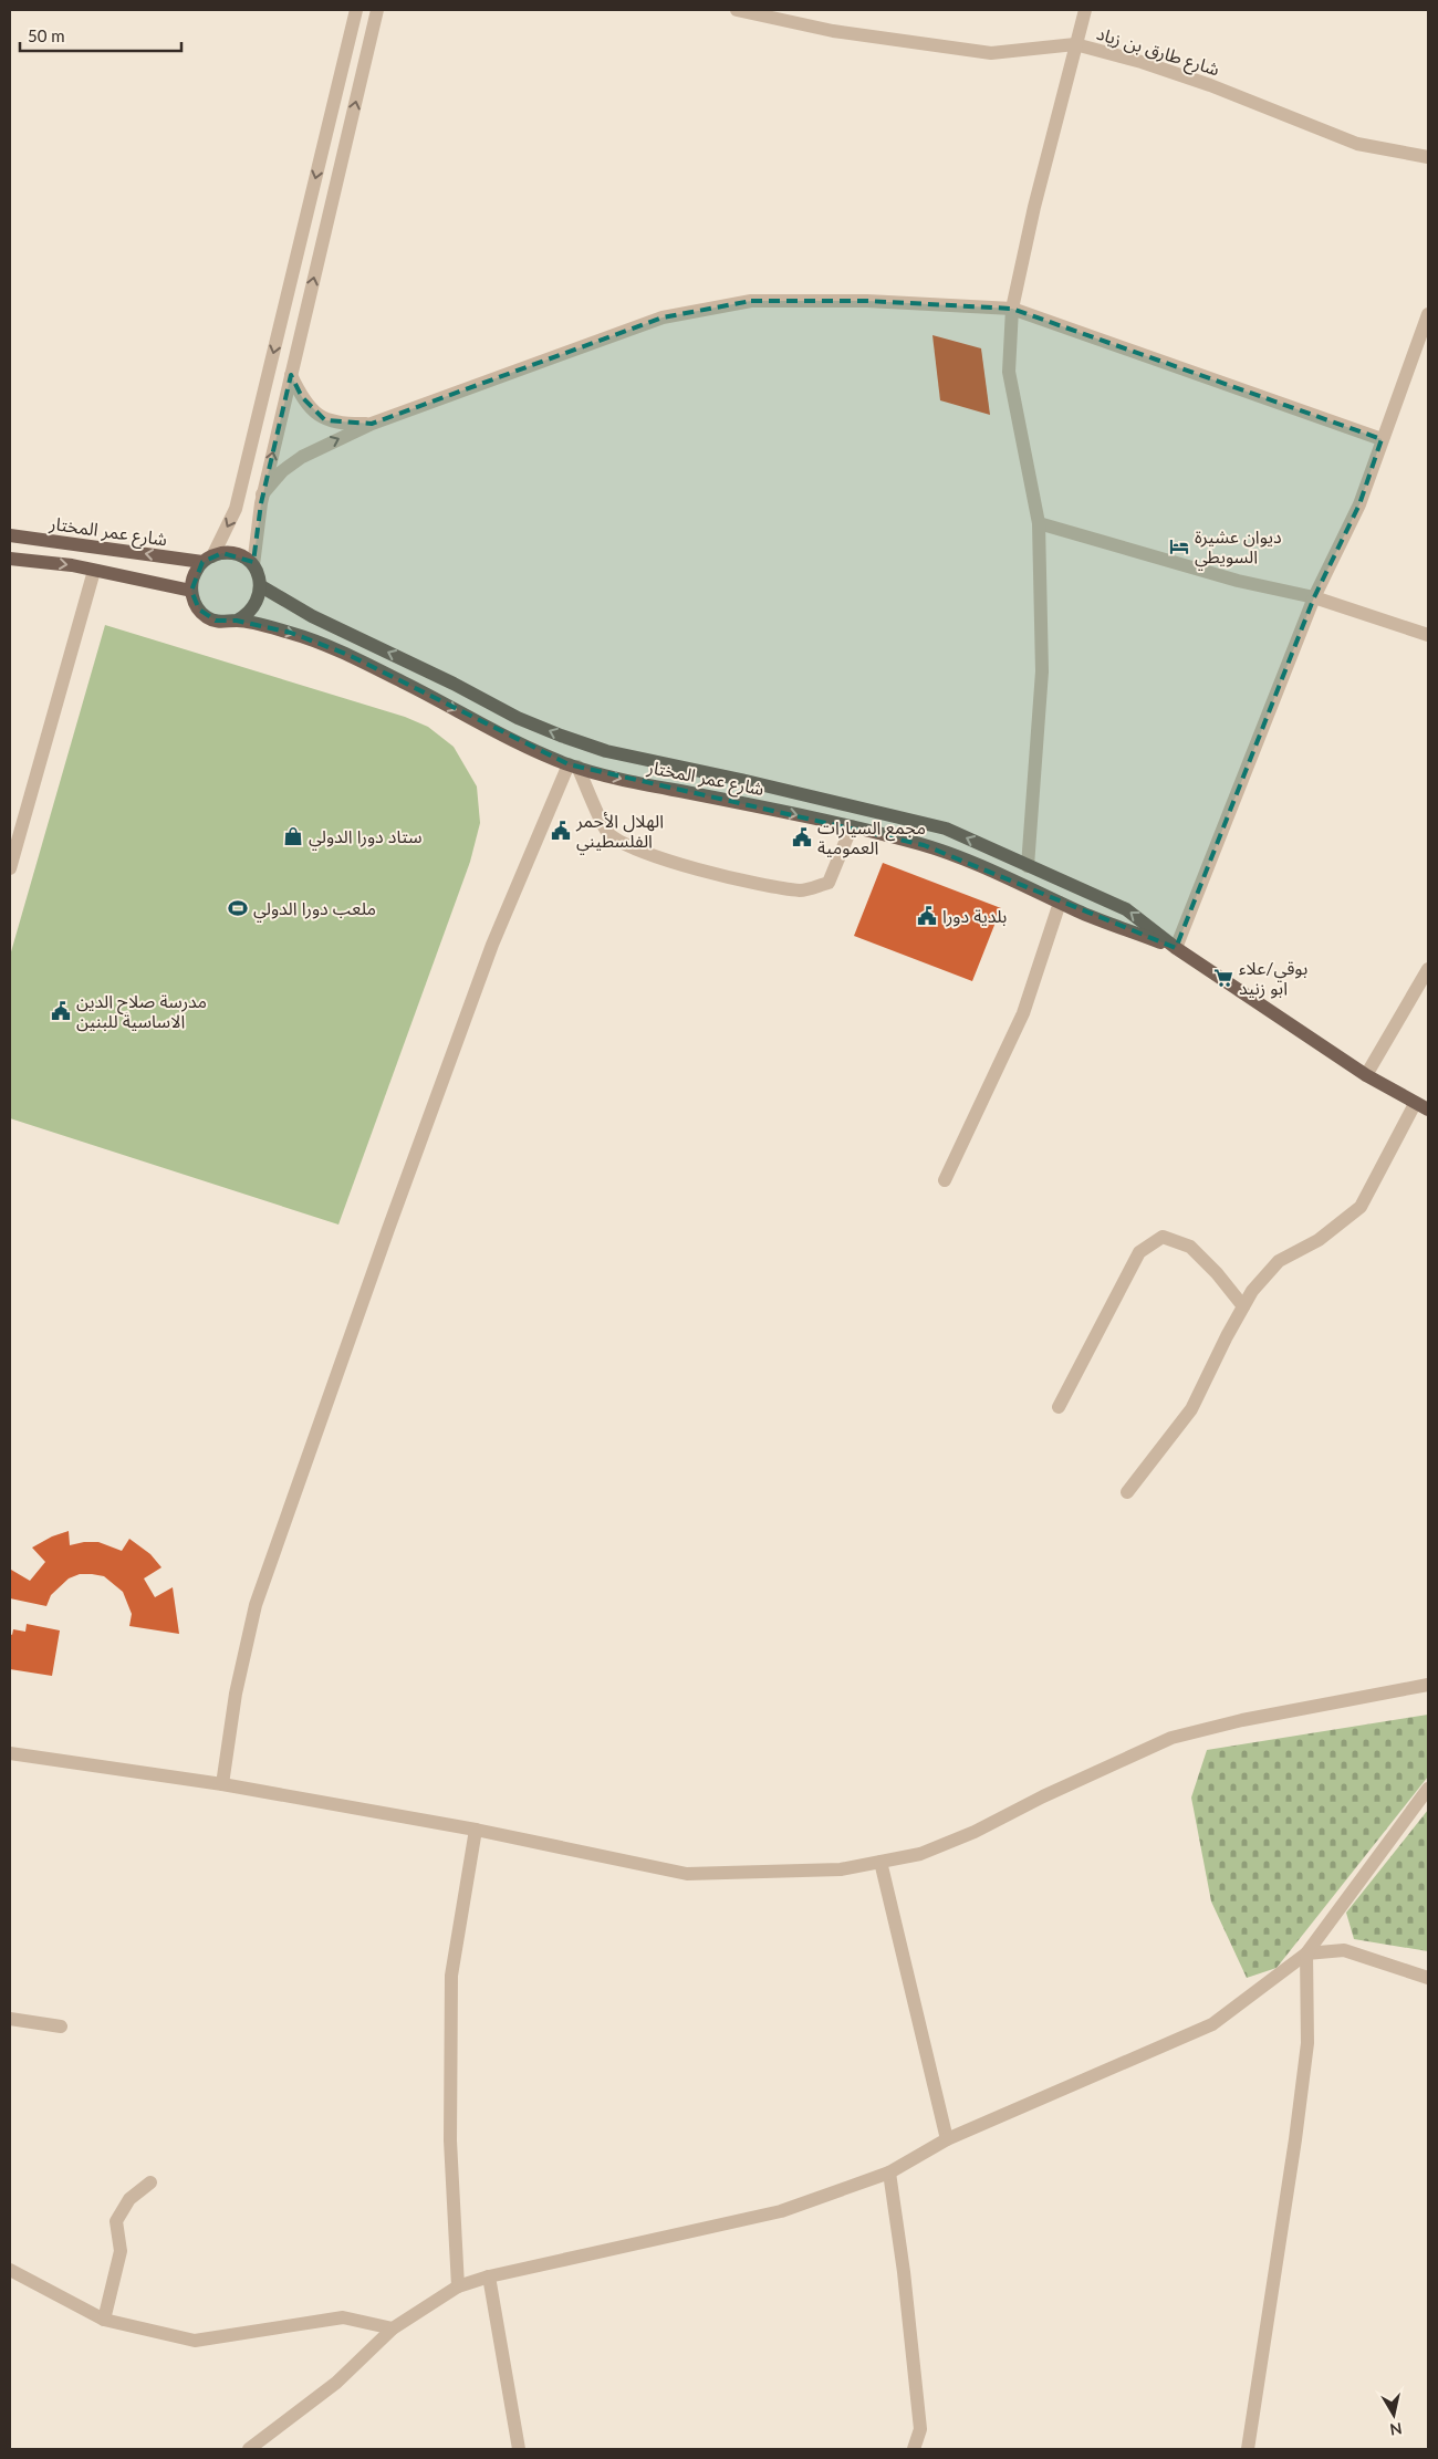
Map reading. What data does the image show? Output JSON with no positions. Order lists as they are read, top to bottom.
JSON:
{
  "streets": {
    "main road": ["شارع عمر المختار"],
    "street": ["شارع طارق بن زياد"]
  },
  "places": {
    "hotel": ["ديوان عشيرة السويطي"],
    "public building": [
      "الهلال الأحمر الفلسطيني",
      "مجمع السيارات العمومية",
      "بلدية دورا",
      "مدرسة صلاح الدين الاساسية للبنين"
    ],
    "shop": ["ستاد دورا الدولي"],
    "sports": ["ملعب دورا الدولي"],
    "supermarket": ["بوقي/علاء ابو زنيد"]
  },
  "scale_bar": "50 m",
  "north": "bottom"
}
